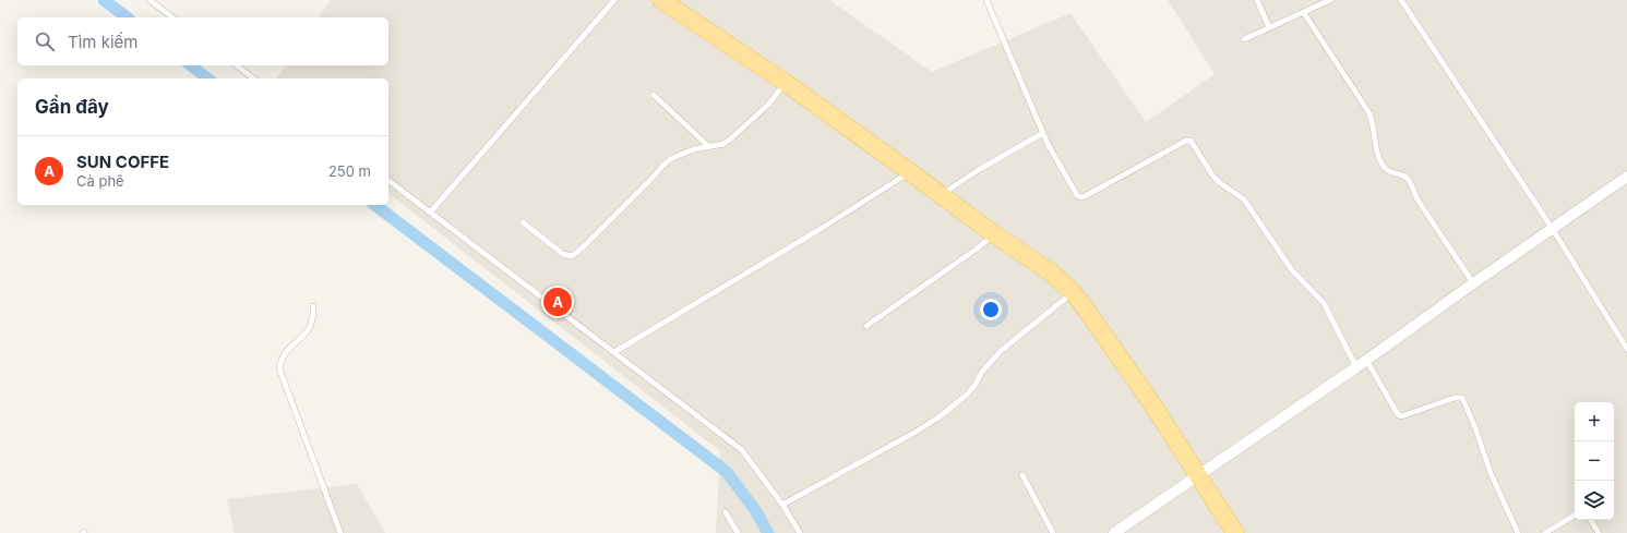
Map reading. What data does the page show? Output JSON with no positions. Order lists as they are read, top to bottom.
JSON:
{
  "page": {
    "search": "Tìm kiếm",
    "heading": "Gần đây",
    "list": [
      {
        "mark": "A",
        "name": "SUN COFFE",
        "note": "Cà phê",
        "value": "250 m"
      }
    ],
    "pins": "A",
    "map_buttons": ["+", "−"]
  }
}
